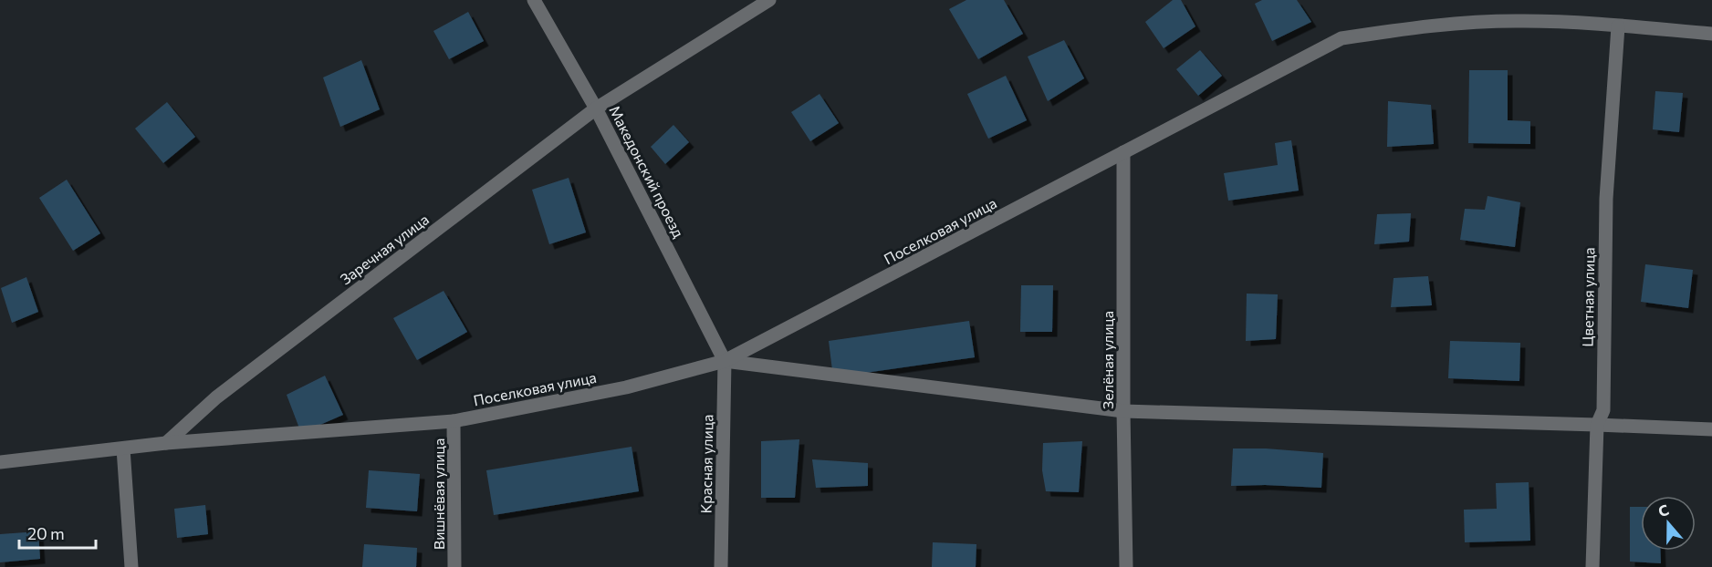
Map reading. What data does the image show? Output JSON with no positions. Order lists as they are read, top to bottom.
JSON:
{
  "streets": {
    "street": [
      "Македонский проезд",
      "Поселковая улица",
      "Заречная улица",
      "Цветная улица",
      "Зелёная улица",
      "Красная улица",
      "Вишнёвая улица"
    ]
  },
  "crossings": [
    ["Македонский проезд", "Поселковая улица"],
    ["Македонский проезд", "Заречная улица"],
    ["Македонский проезд", "Красная улица"],
    ["Поселковая улица", "Заречная улица"],
    ["Поселковая улица", "Цветная улица"],
    ["Поселковая улица", "Зелёная улица"],
    ["Поселковая улица", "Красная улица"],
    ["Поселковая улица", "Вишнёвая улица"]
  ],
  "scale_bar": "20 m",
  "north": "top"
}
